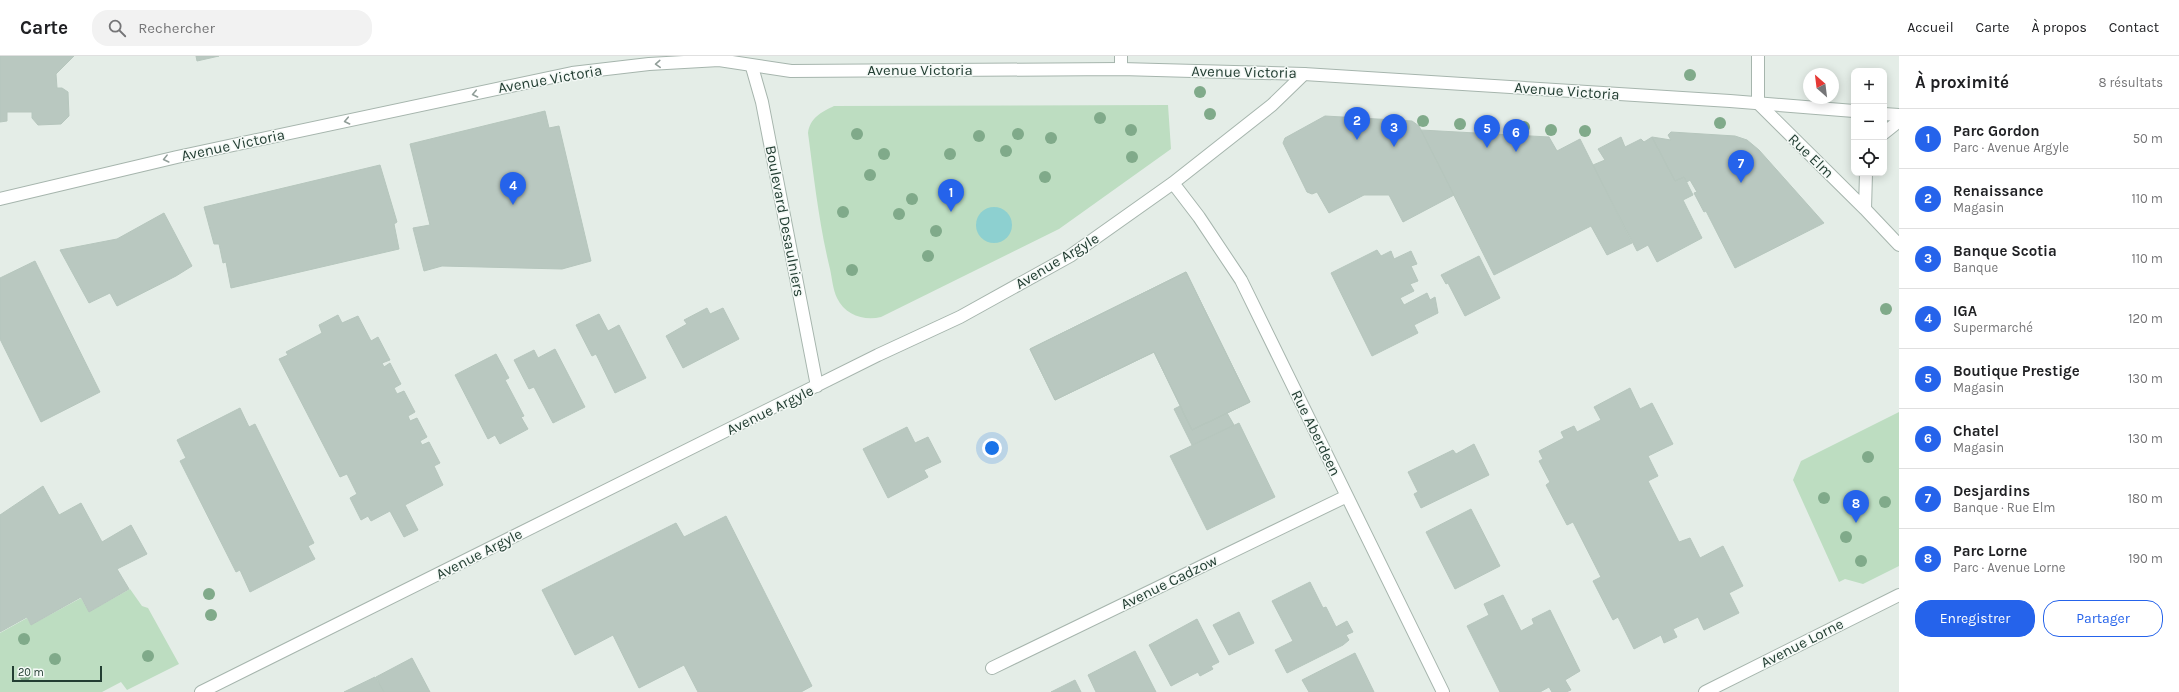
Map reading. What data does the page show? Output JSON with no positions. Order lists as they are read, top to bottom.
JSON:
{
  "streets": {
    "street": [
      "Avenue Victoria",
      "Rue Elm",
      "Boulevard Desaulniers",
      "Avenue Argyle",
      "Rue Aberdeen",
      "Avenue Cadzow",
      "Avenue Lorne"
    ]
  },
  "crossings": [
    ["Avenue Victoria", "Rue Elm"],
    ["Avenue Victoria", "Boulevard Desaulniers"],
    ["Avenue Victoria", "Avenue Argyle"],
    ["Boulevard Desaulniers", "Avenue Argyle"],
    ["Avenue Argyle", "Rue Aberdeen"],
    ["Rue Aberdeen", "Avenue Cadzow"]
  ],
  "one_way": ["Avenue Victoria"],
  "scale_bar": "20 m",
  "north": "top left",
  "page": {
    "header": "Carte",
    "search": "Rechercher",
    "nav": [
      "Accueil",
      "Carte",
      "À propos",
      "Contact"
    ],
    "heading": ["À proximité", "8 résultats"],
    "map_buttons": ["+", "−"],
    "pins": [
      "2",
      "3",
      "5",
      "6",
      "7",
      "4",
      "1",
      "8"
    ],
    "list": [
      {
        "mark": "1",
        "name": "Parc Gordon",
        "note": "Parc · Avenue Argyle",
        "value": "50 m"
      },
      {
        "mark": "2",
        "name": "Renaissance",
        "note": "Magasin",
        "value": "110 m"
      },
      {
        "mark": "3",
        "name": "Banque Scotia",
        "note": "Banque",
        "value": "110 m"
      },
      {
        "mark": "4",
        "name": "IGA",
        "note": "Supermarché",
        "value": "120 m"
      },
      {
        "mark": "5",
        "name": "Boutique Prestige",
        "note": "Magasin",
        "value": "130 m"
      },
      {
        "mark": "6",
        "name": "Chatel",
        "note": "Magasin",
        "value": "130 m"
      },
      {
        "mark": "7",
        "name": "Desjardins",
        "note": "Banque · Rue Elm",
        "value": "180 m"
      },
      {
        "mark": "8",
        "name": "Parc Lorne",
        "note": "Parc · Avenue Lorne",
        "value": "190 m"
      }
    ],
    "buttons": ["Enregistrer", "Partager"],
    "scale": "20 m"
  }
}
